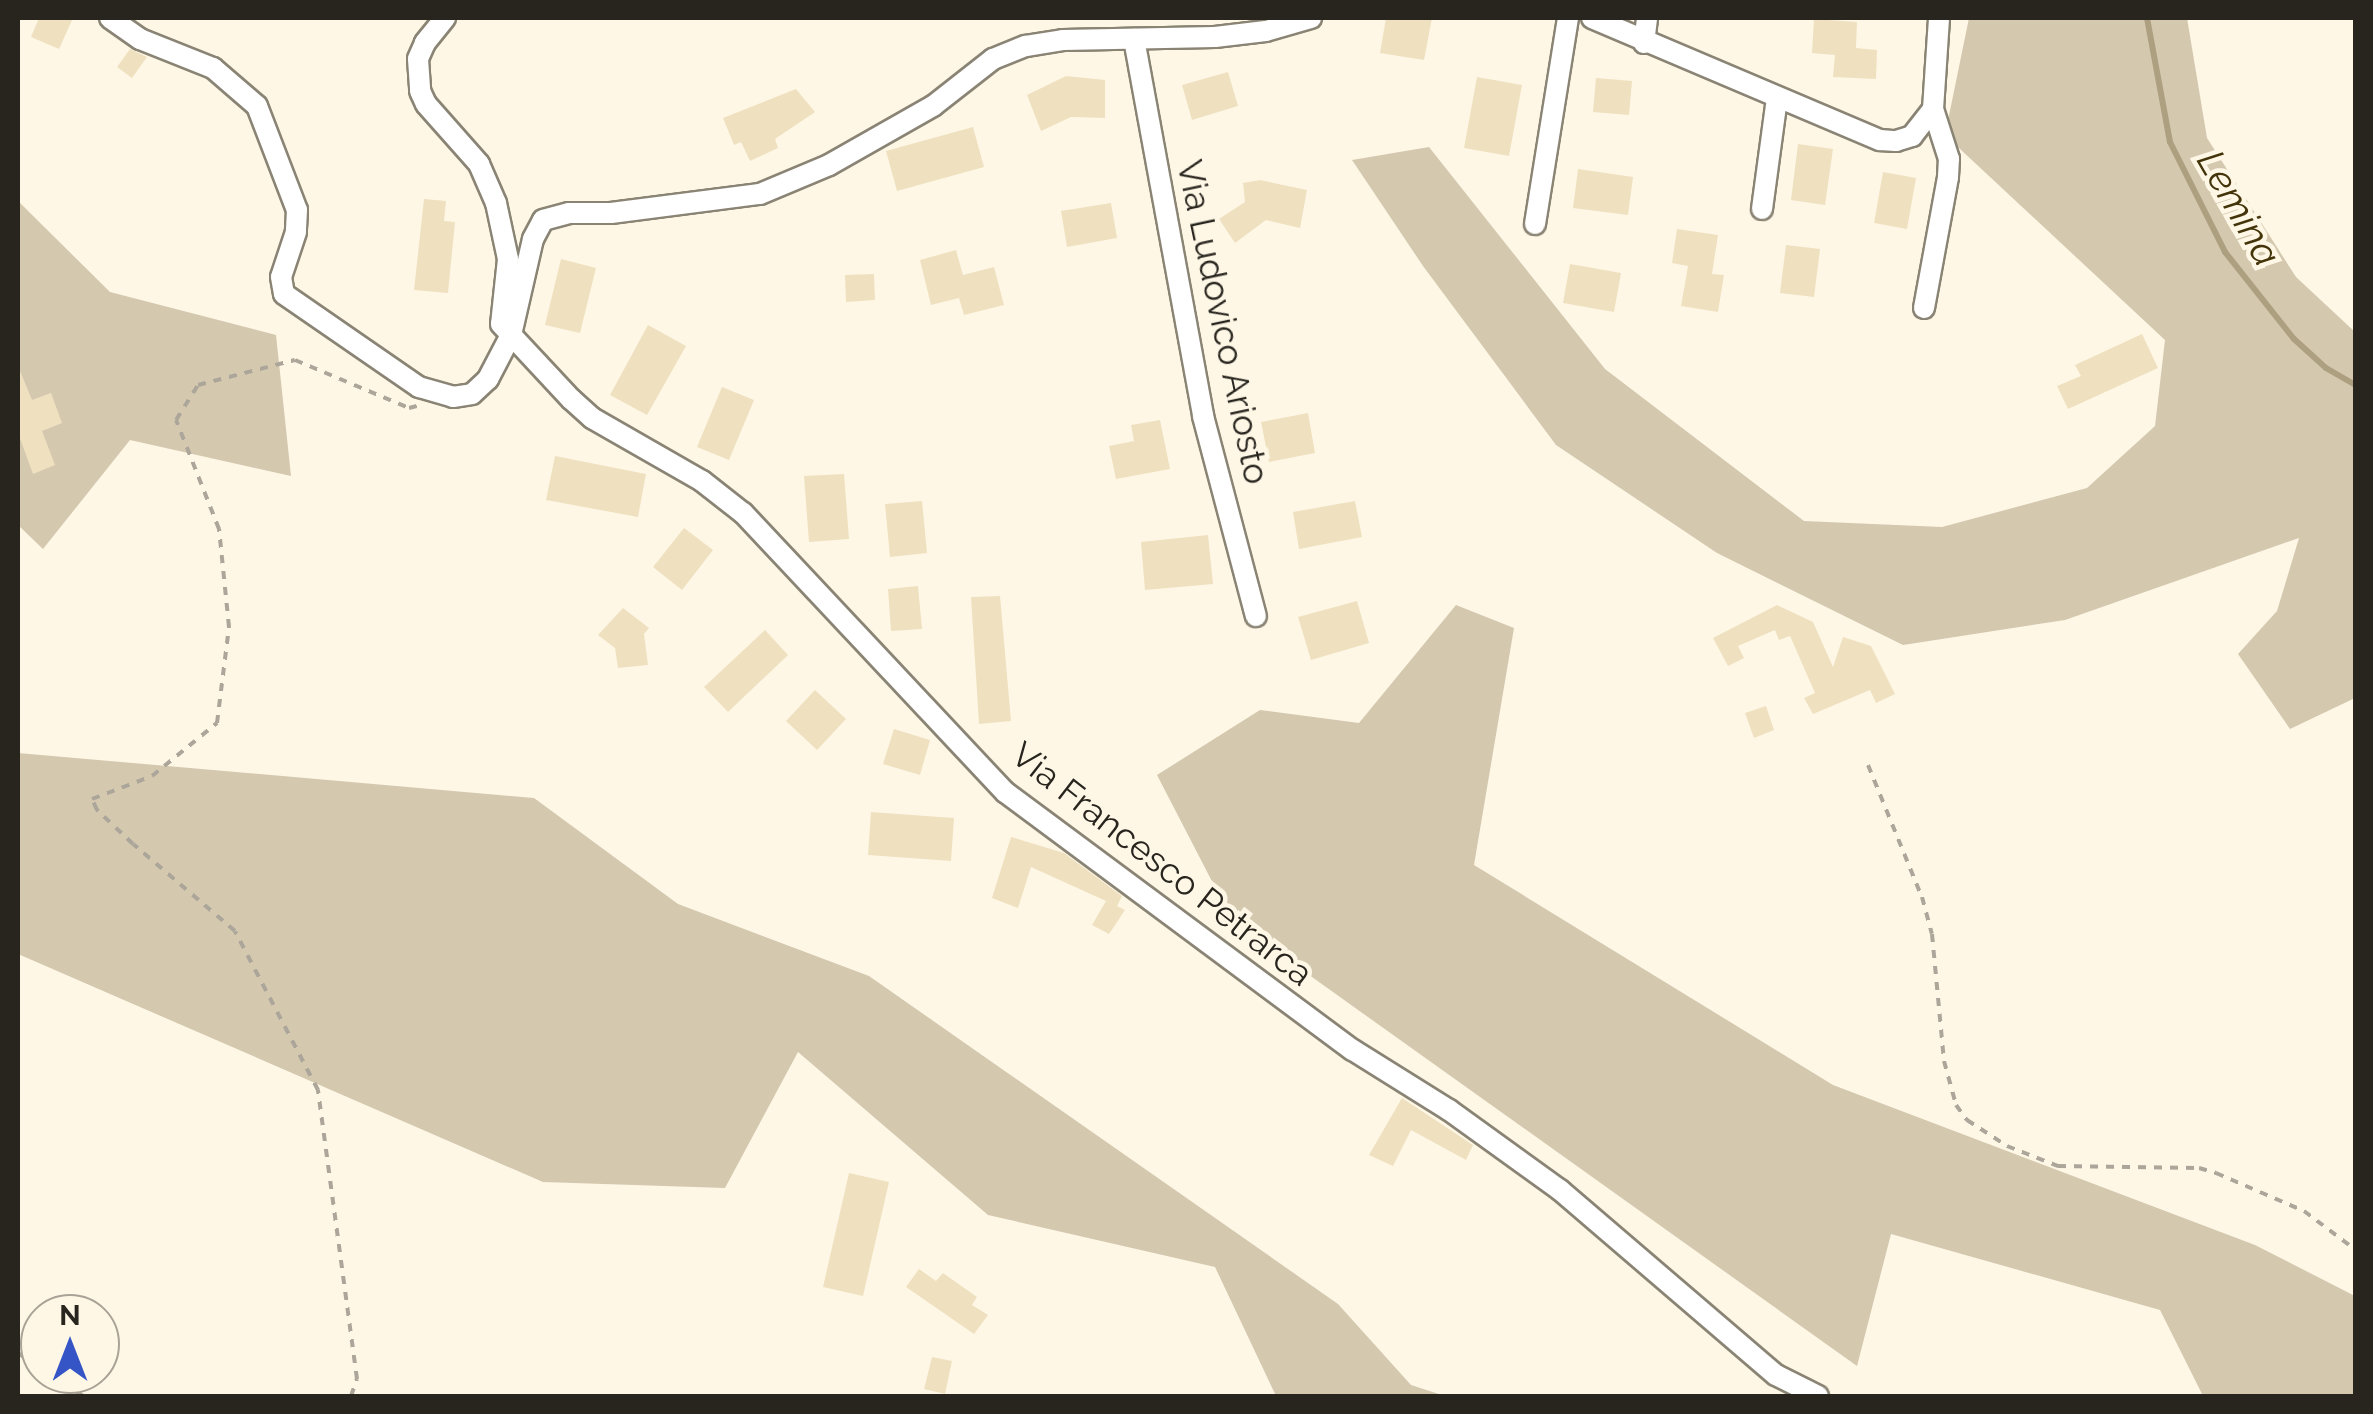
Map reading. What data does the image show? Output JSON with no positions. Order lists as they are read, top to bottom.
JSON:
{
  "streets": {
    "street": ["Via Ludovico Ariosto", "Via Francesco Petrarca"]
  },
  "water": ["Lemina"],
  "north": "top"
}
